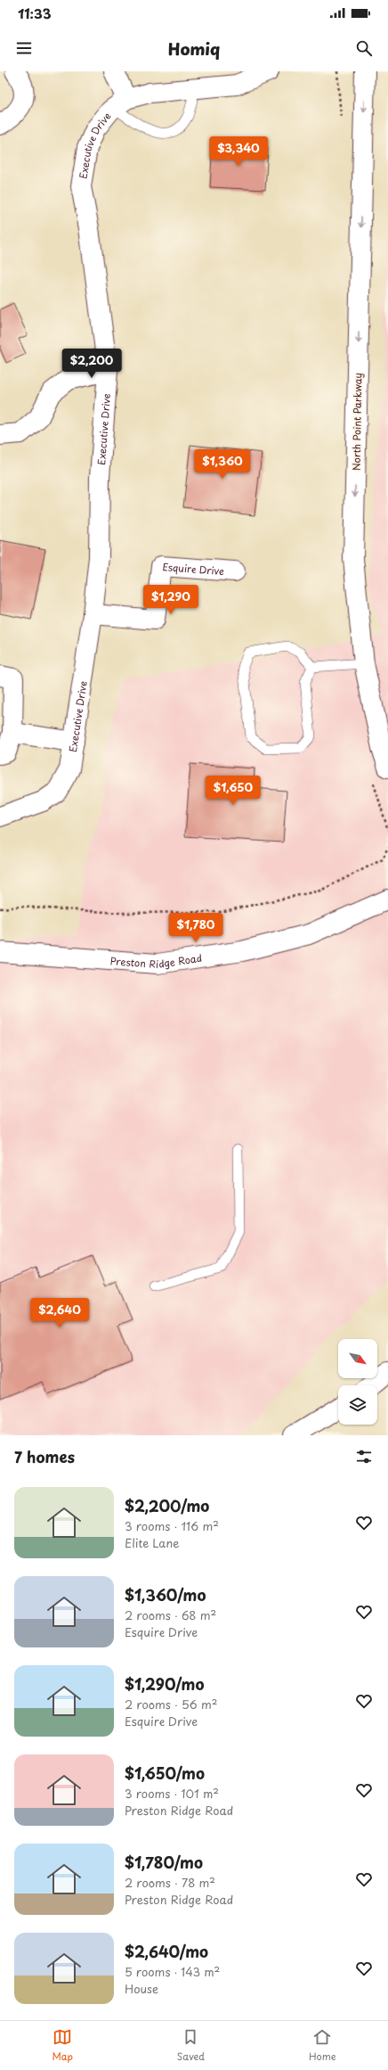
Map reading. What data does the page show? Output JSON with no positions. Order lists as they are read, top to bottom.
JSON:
{
  "streets": {
    "street": [
      "Executive Drive",
      "North Point Parkway",
      "Esquire Drive",
      "Preston Ridge Road"
    ]
  },
  "crossings": [
    ["Executive Drive", "Esquire Drive"]
  ],
  "one_way": ["North Point Parkway"],
  "north": "bottom right",
  "page": {
    "status": "11:33",
    "header": "Homiq",
    "price": [
      "$3,340",
      "$2,200",
      "$1,360",
      "$1,290",
      "$1,650",
      "$1,780",
      "$2,640"
    ],
    "heading": "7 homes",
    "list": [
      {
        "name": "$2,200/mo",
        "note": "3 rooms · 116 m² · Elite Lane"
      },
      {
        "name": "$1,360/mo",
        "note": "2 rooms · 68 m² · Esquire Drive"
      },
      {
        "name": "$1,290/mo",
        "note": "2 rooms · 56 m² · Esquire Drive"
      },
      {
        "name": "$1,650/mo",
        "note": "3 rooms · 101 m² · Preston Ridge Road"
      },
      {
        "name": "$1,780/mo",
        "note": "2 rooms · 78 m² · Preston Ridge Road"
      },
      {
        "name": "$2,640/mo",
        "note": "5 rooms · 143 m² · House"
      }
    ],
    "tabs": ["Map", "Saved", "Home"]
  }
}
